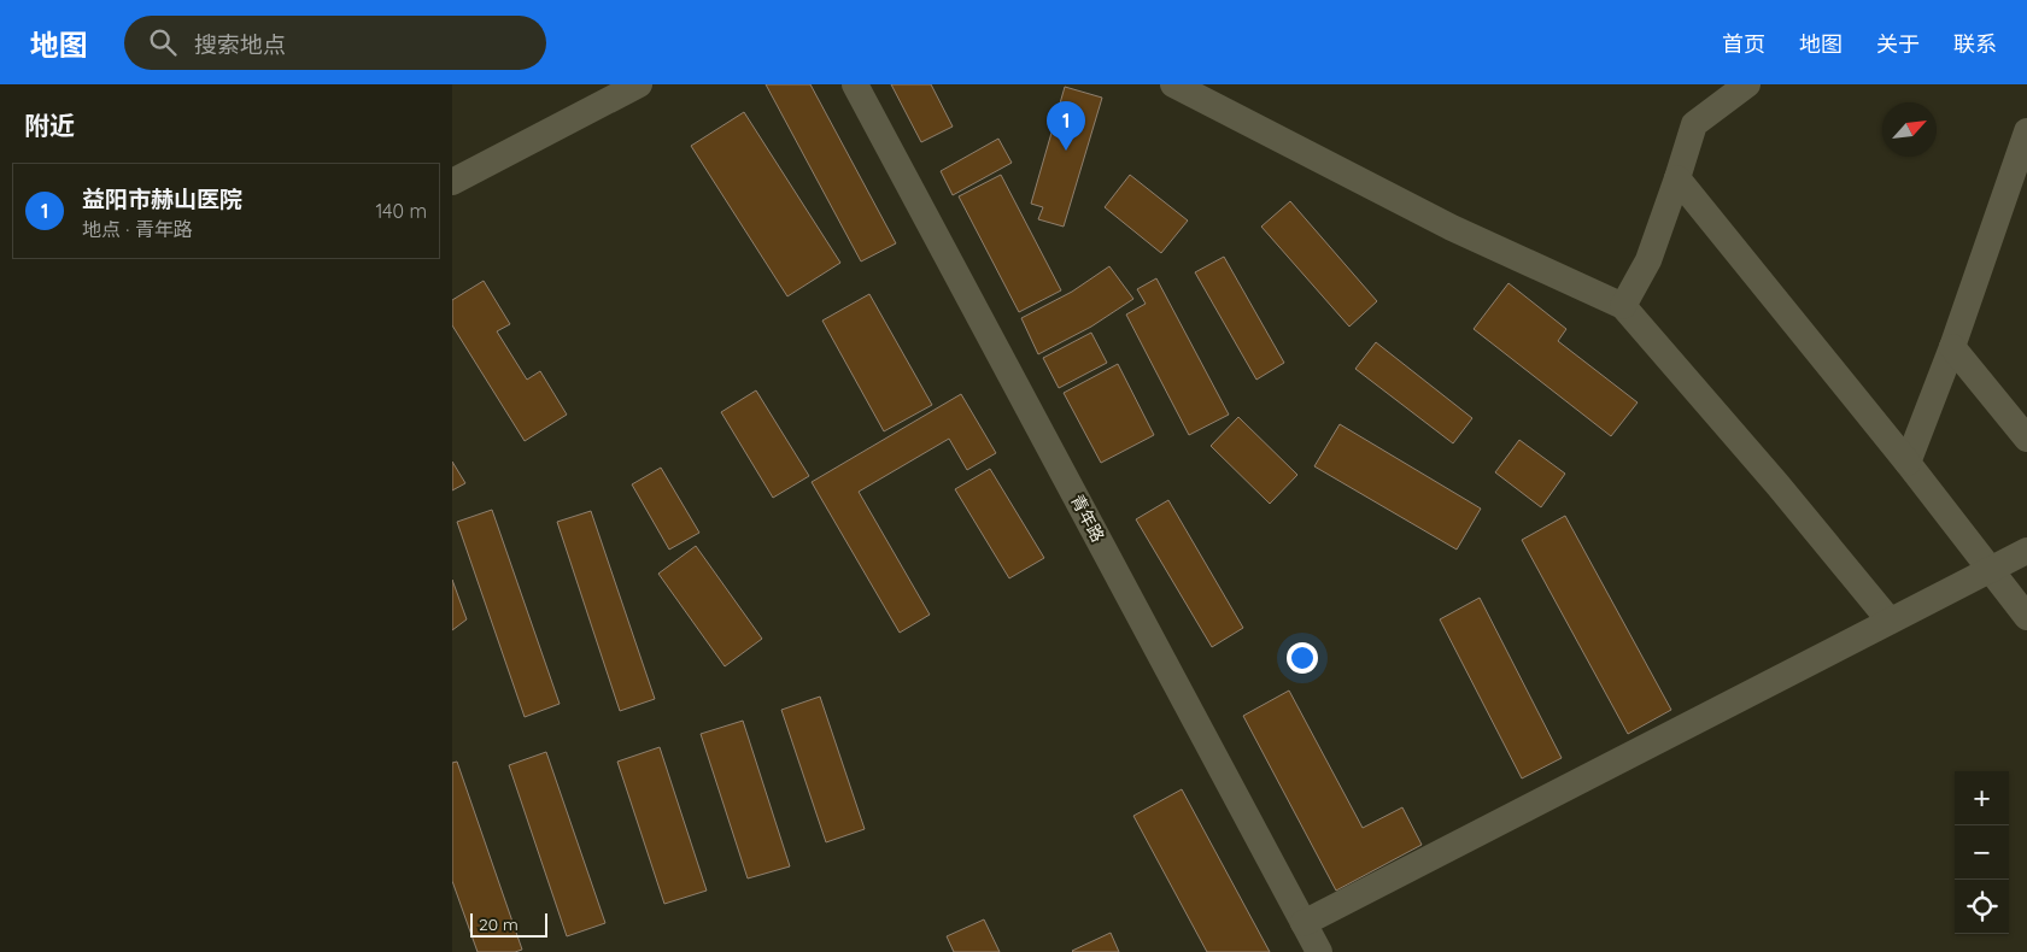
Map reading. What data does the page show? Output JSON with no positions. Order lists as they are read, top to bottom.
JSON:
{
  "streets": {
    "street": ["青年路"]
  },
  "scale_bar": "20 m",
  "north": "top right",
  "page": {
    "header": "地图",
    "search": "搜索地点",
    "nav": [
      "首页",
      "地图",
      "关于",
      "联系"
    ],
    "heading": "附近",
    "pins": "1",
    "list": [
      {
        "mark": "1",
        "name": "益阳市赫山医院",
        "note": "地点 · 青年路",
        "value": "140 m"
      }
    ],
    "map_buttons": ["+", "−"],
    "scale": "20 m"
  }
}
